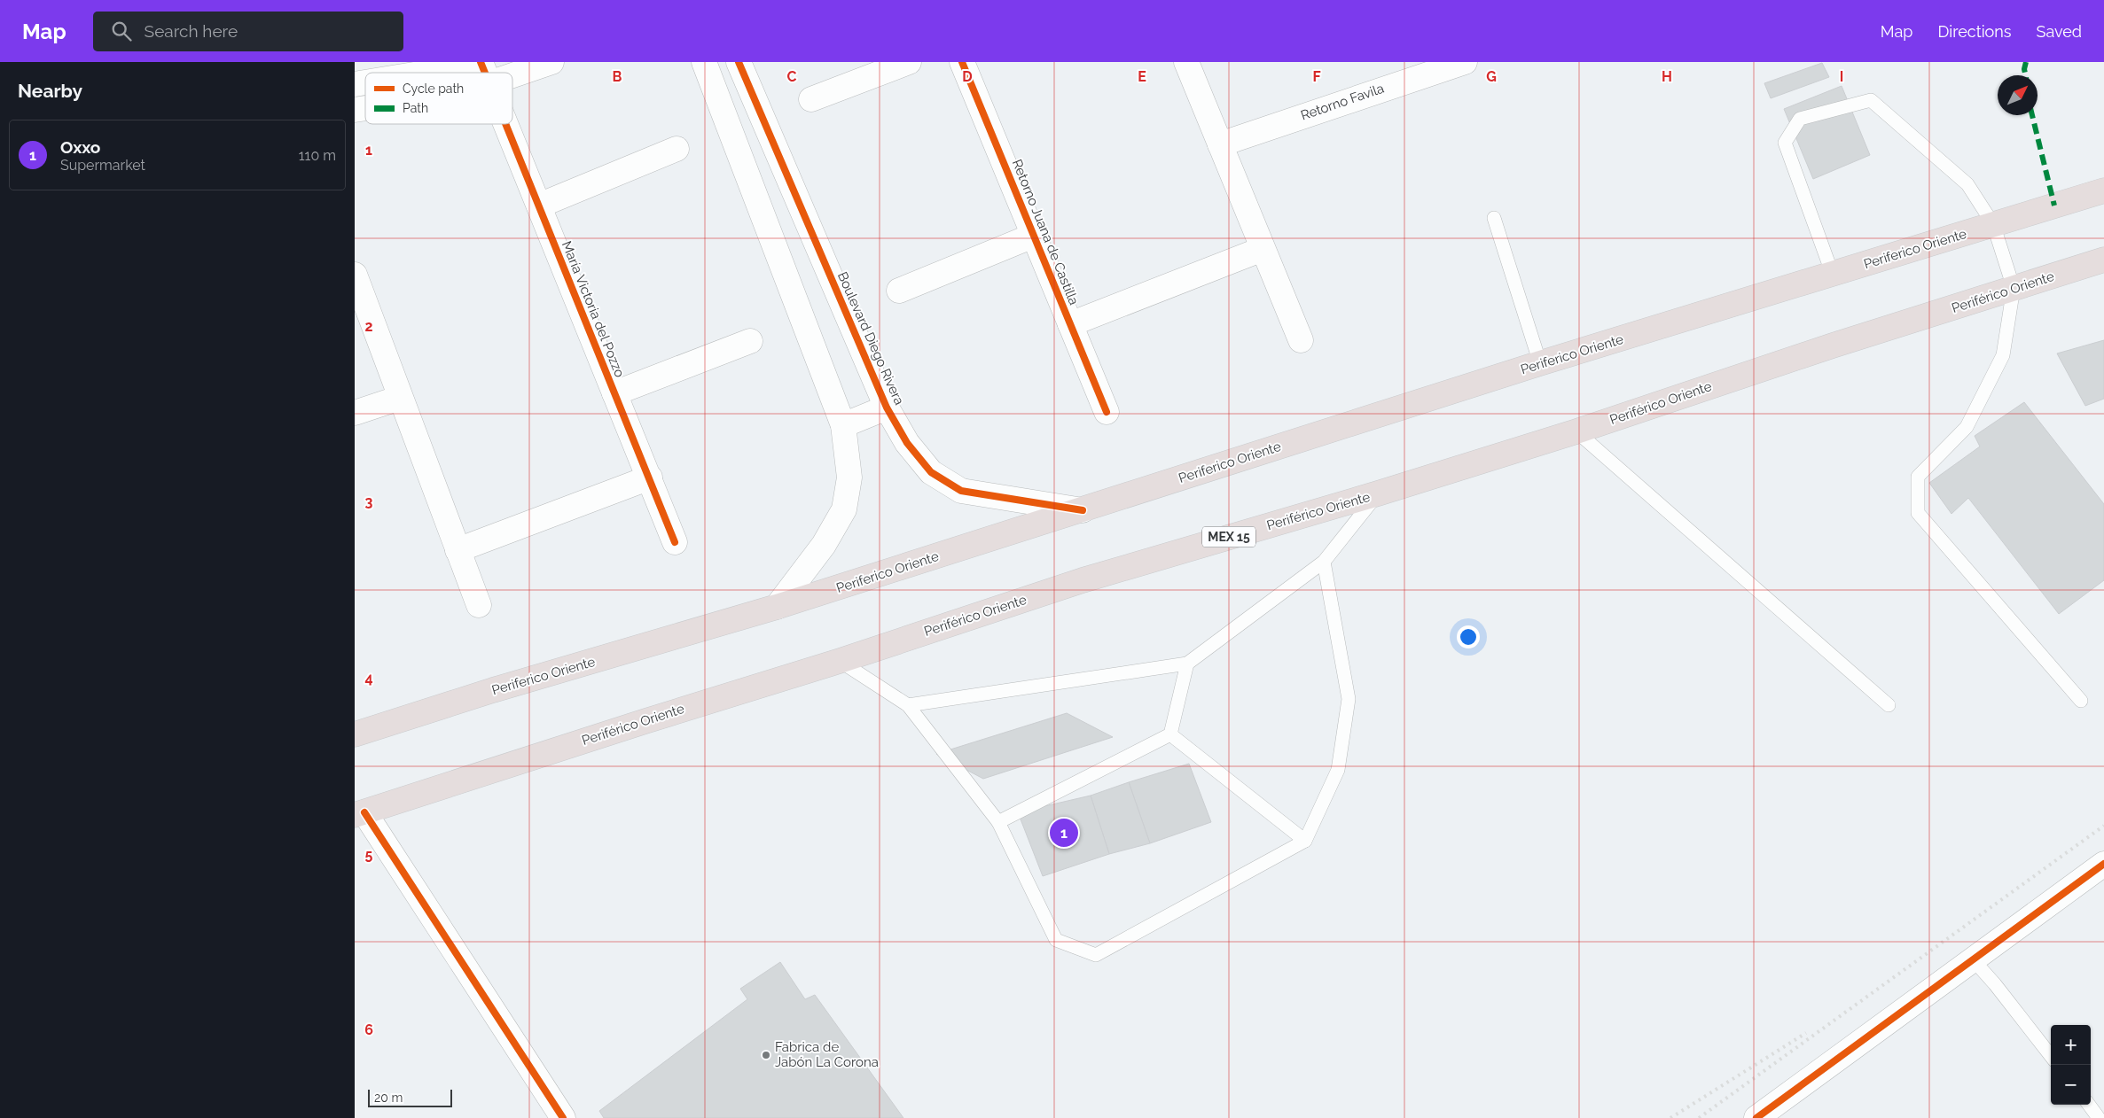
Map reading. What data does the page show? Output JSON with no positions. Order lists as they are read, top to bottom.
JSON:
{
  "streets": {
    "highway": ["Periferico Oriente", "Periférico Oriente", "MEX 15"],
    "street": [
      "Retorno Favila",
      "Retorno Juana de Castilla",
      "María Victoria del Pozzo",
      "Boulevard Diego Rivera"
    ]
  },
  "crossings": [
    ["Periferico Oriente", "Boulevard Diego Rivera"]
  ],
  "places": ["Fabrica de Jabón La Corona"],
  "legend": ["Cycle path", "Path"],
  "scale_bar": "20 m",
  "north": "top right",
  "page": {
    "header": "Map",
    "search": "Search here",
    "nav": ["Map", "Directions", "Saved"],
    "heading": "Nearby",
    "list": [
      {
        "mark": "1",
        "name": "Oxxo",
        "note": "Supermarket",
        "value": "110 m"
      }
    ],
    "pins": "1",
    "map_buttons": ["+", "−"],
    "scale": "20 m"
  },
  "grid": {
    "columns": [
      "B",
      "C",
      "D",
      "E",
      "F",
      "G",
      "H",
      "I"
    ],
    "rows": [
      "1",
      "2",
      "3",
      "4",
      "5",
      "6"
    ]
  }
}
